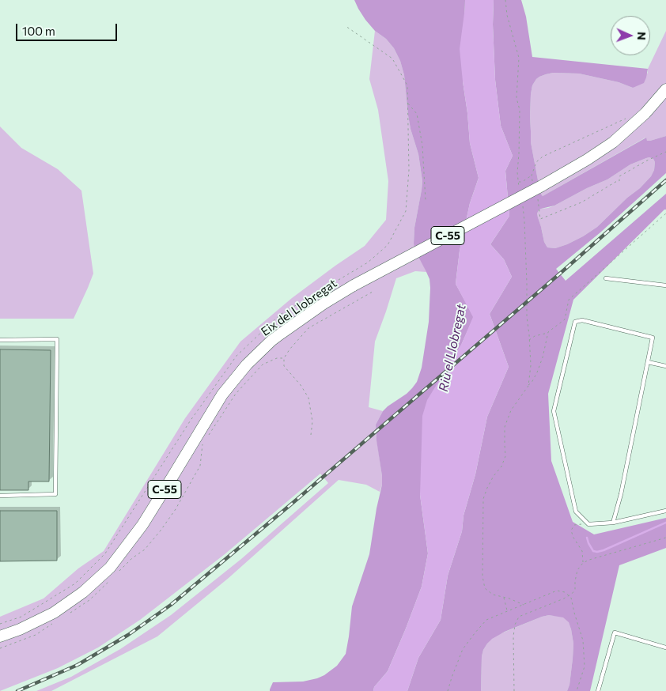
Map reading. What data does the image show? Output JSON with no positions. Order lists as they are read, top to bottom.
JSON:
{
  "streets": {
    "highway": ["C-55", "Eix del Llobregat"]
  },
  "water": ["Riu el Llobregat"],
  "scale_bar": "100 m",
  "north": "right"
}
